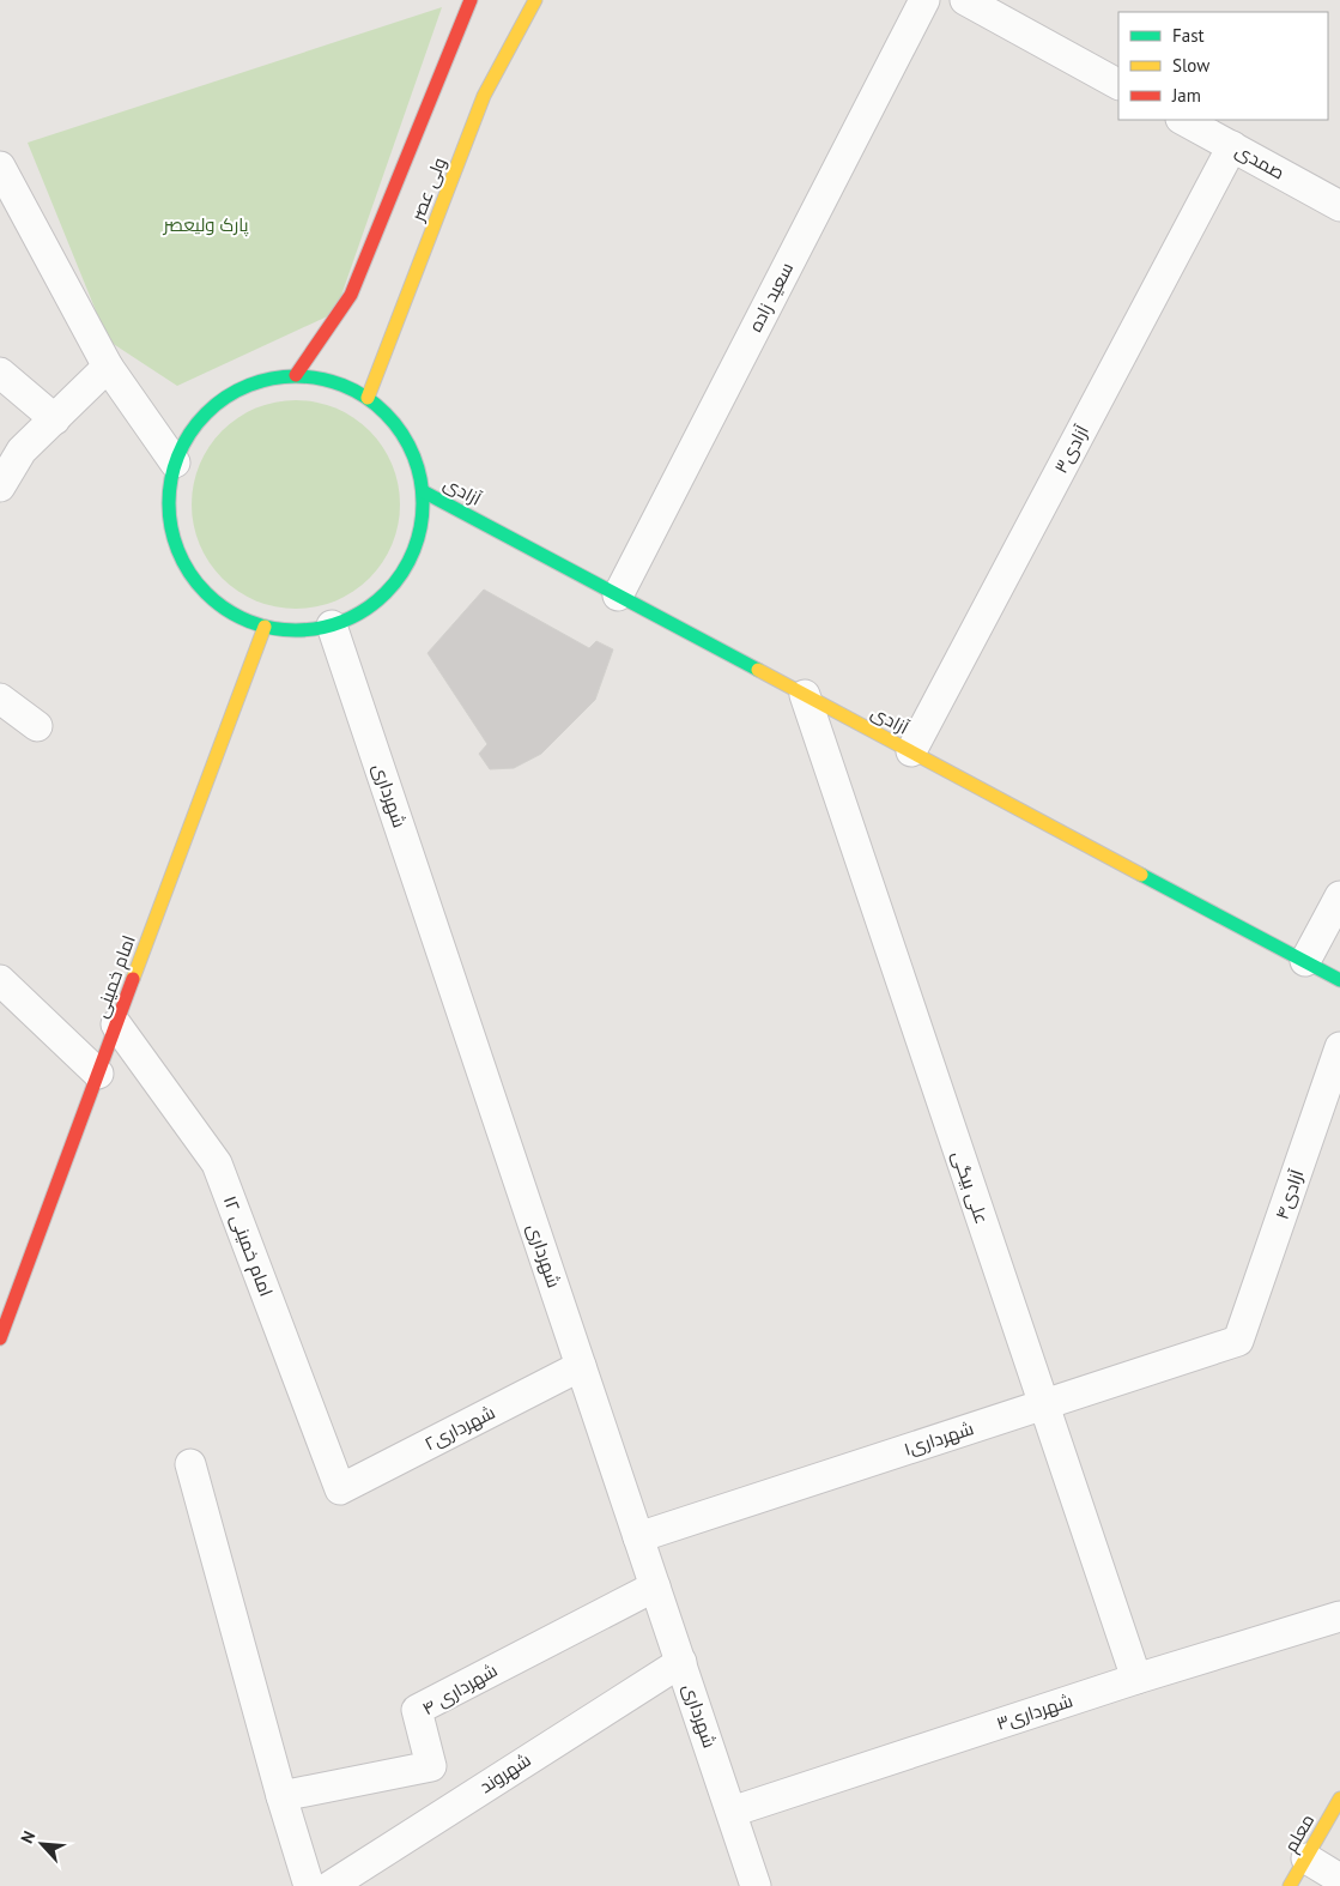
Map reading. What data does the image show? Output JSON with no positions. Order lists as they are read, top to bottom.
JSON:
{
  "streets": {
    "main road": [
      "ولی عصر",
      "آزادی",
      "امام خمینی",
      "معلم"
    ],
    "street": [
      "صمدی",
      "سعید زاده",
      "آزادی۳",
      "شهرداری",
      "علی بیگی",
      "آزادی۴",
      "امام خمینی ۱۲",
      "شهرداری۲",
      "شهرداری۱",
      "شهرداری ۴",
      "شهرداری۳",
      "شهروند"
    ]
  },
  "crossings": [
    ["صمدی", "آزادی۳"],
    ["سعید زاده", "آزادی"],
    ["آزادی۳", "آزادی"],
    ["آزادی", "علی بیگی"],
    ["شهرداری", "شهرداری۲"],
    ["شهرداری", "شهرداری۱"],
    ["شهرداری", "شهرداری ۴"],
    ["شهرداری", "شهرداری۳"],
    ["شهرداری", "شهروند"],
    ["امام خمینی", "امام خمینی ۱۲"],
    ["علی بیگی", "شهرداری۱"],
    ["علی بیگی", "شهرداری۳"],
    ["آزادی۴", "شهرداری۱"],
    ["امام خمینی ۱۲", "شهرداری۲"]
  ],
  "parks": ["پارک ولیعصر"],
  "legend": ["Fast", "Slow", "Jam"],
  "north": "top left"
}
